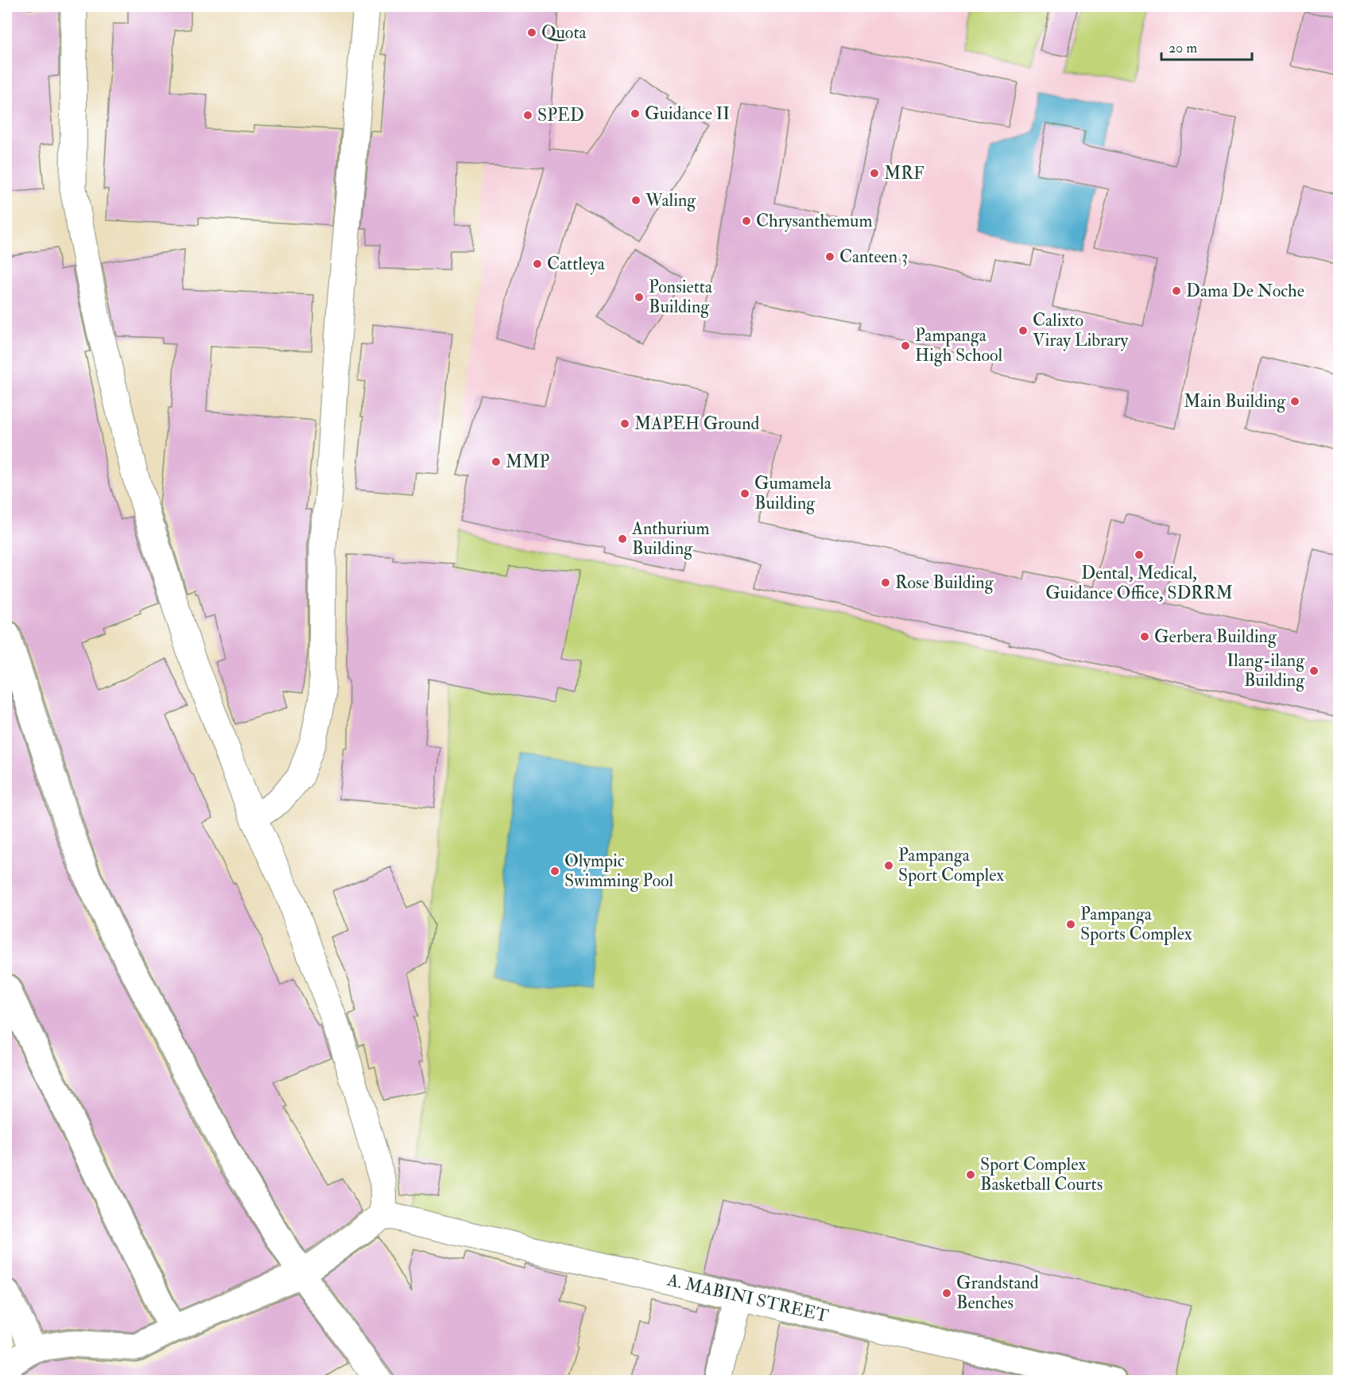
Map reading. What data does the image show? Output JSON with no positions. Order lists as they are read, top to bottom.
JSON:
{
  "streets": {
    "street": ["A. MABINI STREET"]
  },
  "places": [
    "Quota",
    "Guidance II",
    "SPED",
    "MRF",
    "Waling",
    "Chrysanthemum",
    "Canteen 3",
    "Cattleya",
    "Dama De Noche",
    "Ponsietta Building",
    "Calixto Viray Library",
    "Pampanga High School",
    "Main Building",
    "MAPEH Ground",
    "MMP",
    "Gumamela Building",
    "Anthurium Building",
    "Dental, Medical, Guidance Office, SDRRM",
    "Rose Building",
    "Gerbera Building",
    "Ilang-ilang Building",
    "Pampanga Sport Complex",
    "Olympic Swimming Pool",
    "Pampanga Sports Complex",
    "Sport Complex Basketball Courts",
    "Grandstand Benches"
  ],
  "scale_bar": "20 m"
}
